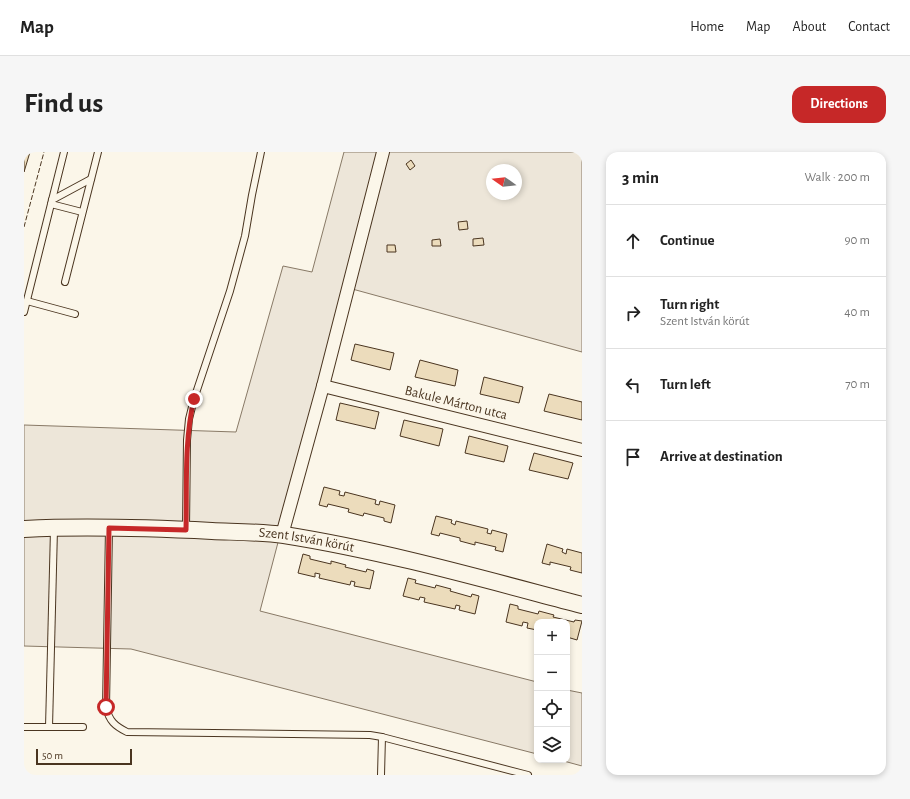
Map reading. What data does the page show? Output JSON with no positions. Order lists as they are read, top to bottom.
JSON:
{
  "streets": {
    "street": ["Bakule Márton utca", "Szent István körút"]
  },
  "scale_bar": "50 m",
  "north": "left",
  "page": {
    "header": "Map",
    "nav": [
      "Home",
      "Map",
      "About",
      "Contact"
    ],
    "buttons": "Directions",
    "title": "Find us",
    "heading": ["3 min", "Walk · 200 m"],
    "list": [
      ["Continue", "90 m"],
      ["Turn right", "Szent István körút", "40 m"],
      ["Turn left", "70 m"],
      "Arrive at destination"
    ],
    "map_buttons": ["+", "−"],
    "scale": "50 m"
  }
}
